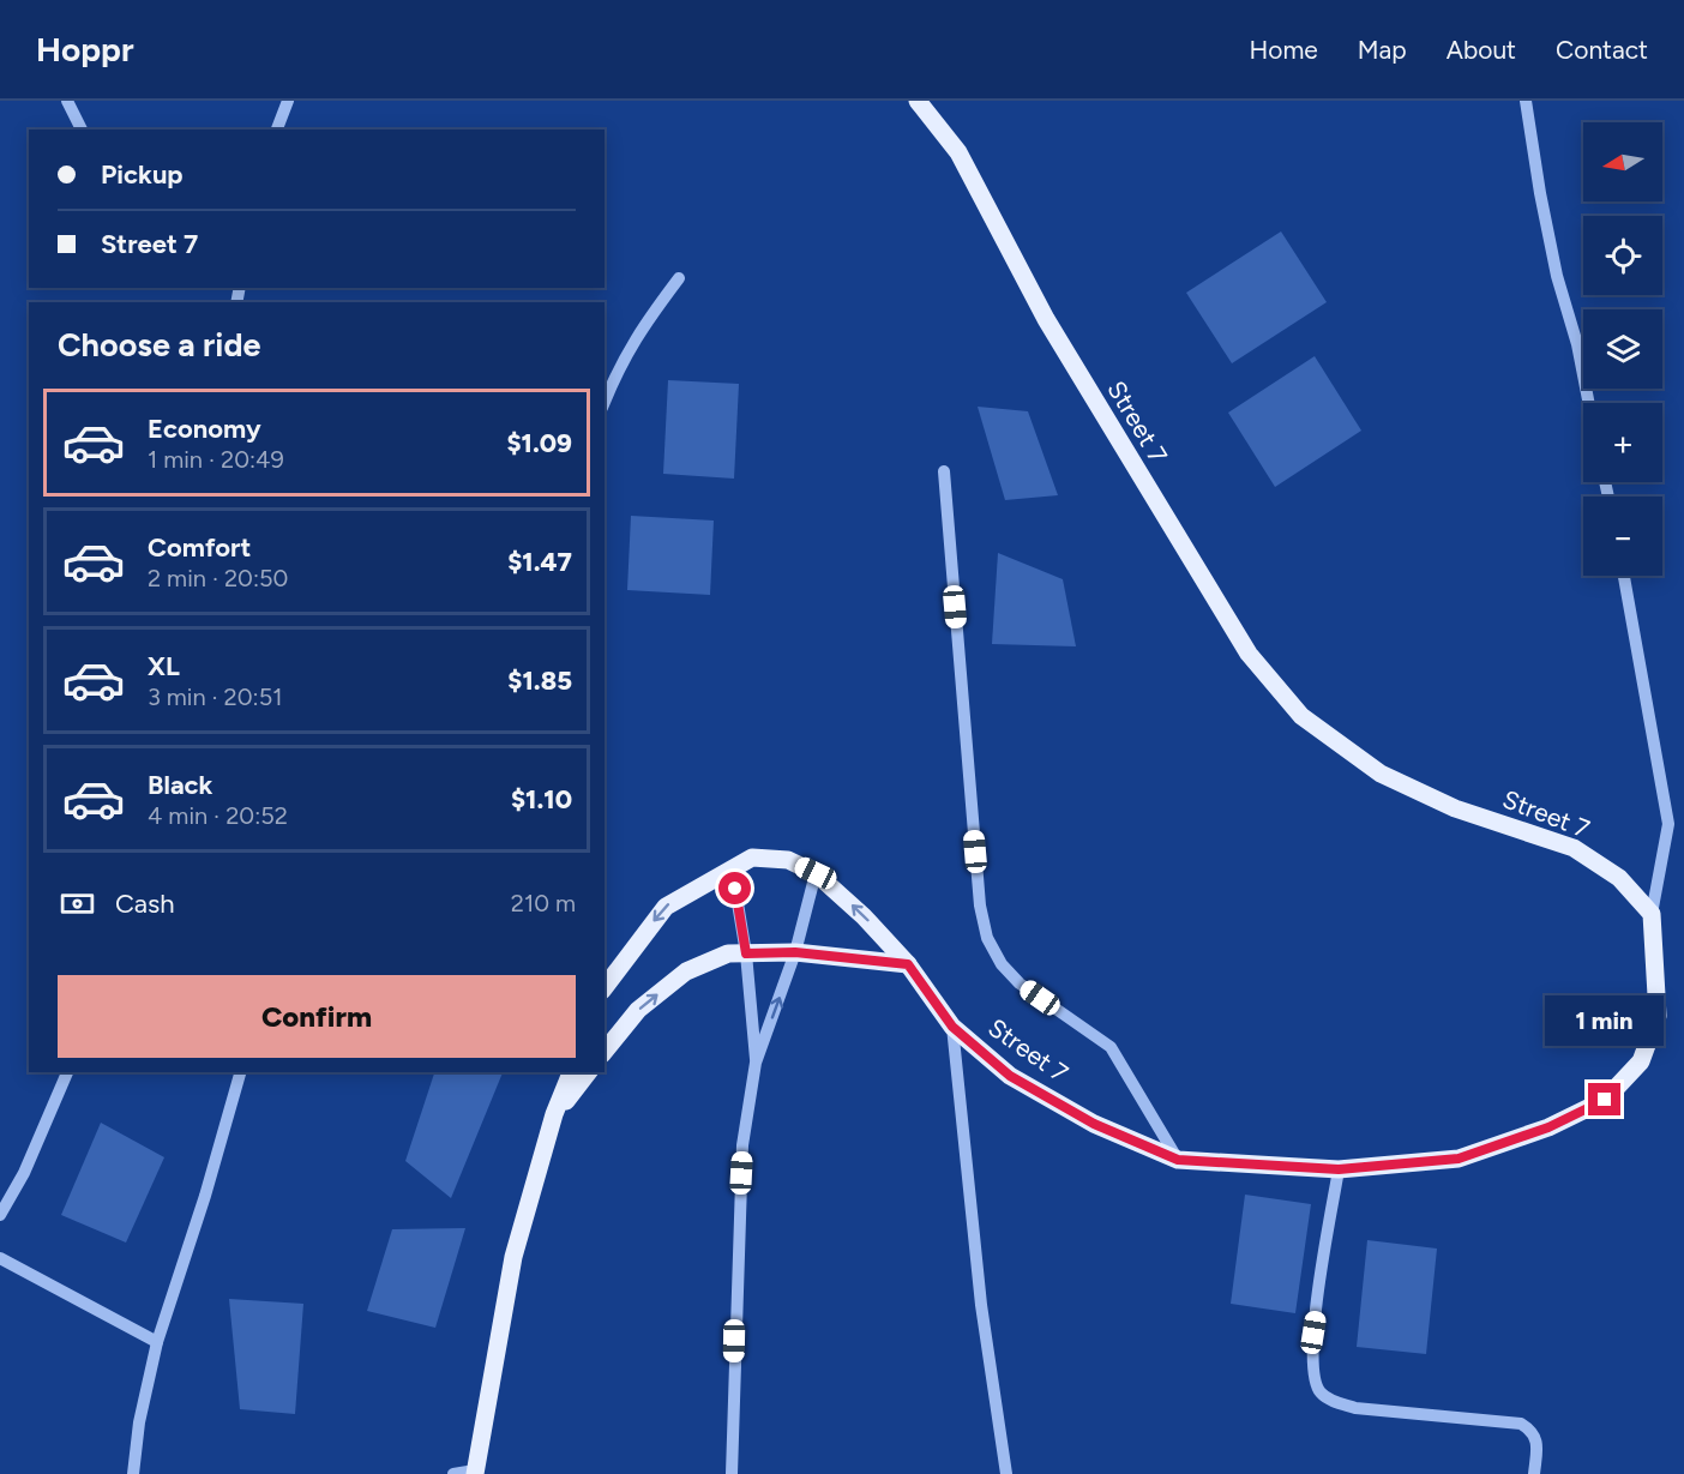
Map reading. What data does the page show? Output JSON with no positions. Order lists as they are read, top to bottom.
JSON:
{
  "streets": {
    "main road": ["Street 7"]
  },
  "north": "left",
  "page": {
    "header": "Hoppr",
    "nav": [
      "Home",
      "Map",
      "About",
      "Contact"
    ],
    "map_buttons": ["+", "−"],
    "banner": ["Pickup", "Street 7"],
    "heading": "Choose a ride",
    "list": [
      {
        "name": "Economy",
        "note": "1 min · 20:49",
        "value": "$1.09"
      },
      {
        "name": "Comfort",
        "note": "2 min · 20:50",
        "value": "$1.47"
      },
      {
        "name": "XL",
        "note": "3 min · 20:51",
        "value": "$1.85"
      },
      {
        "name": "Black",
        "note": "4 min · 20:52",
        "value": "$1.10"
      }
    ],
    "pay": ["Cash", "210 m"],
    "buttons": "Confirm",
    "bubble": "1 min"
  }
}
